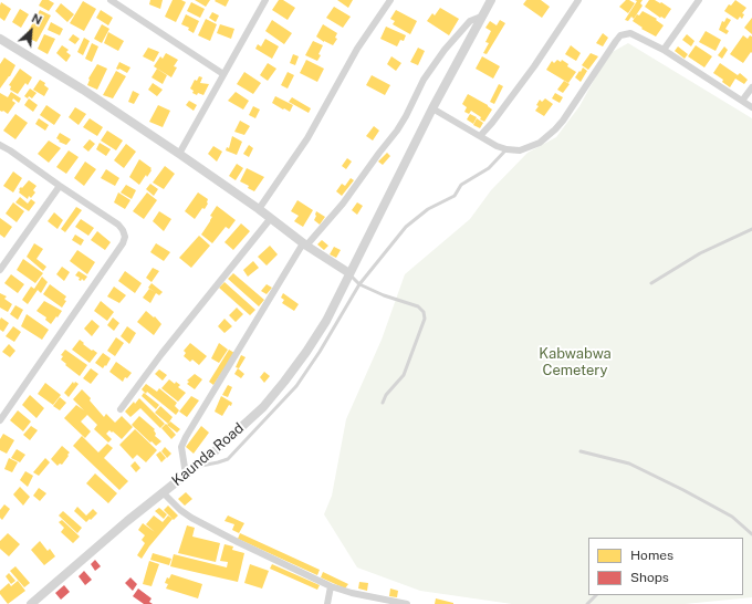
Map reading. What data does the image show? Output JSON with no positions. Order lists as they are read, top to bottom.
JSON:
{
  "streets": {
    "street": ["Kaunda Road"]
  },
  "parks": ["Kabwabwa Cemetery"],
  "legend": ["Homes", "Shops"],
  "north": "top right"
}
